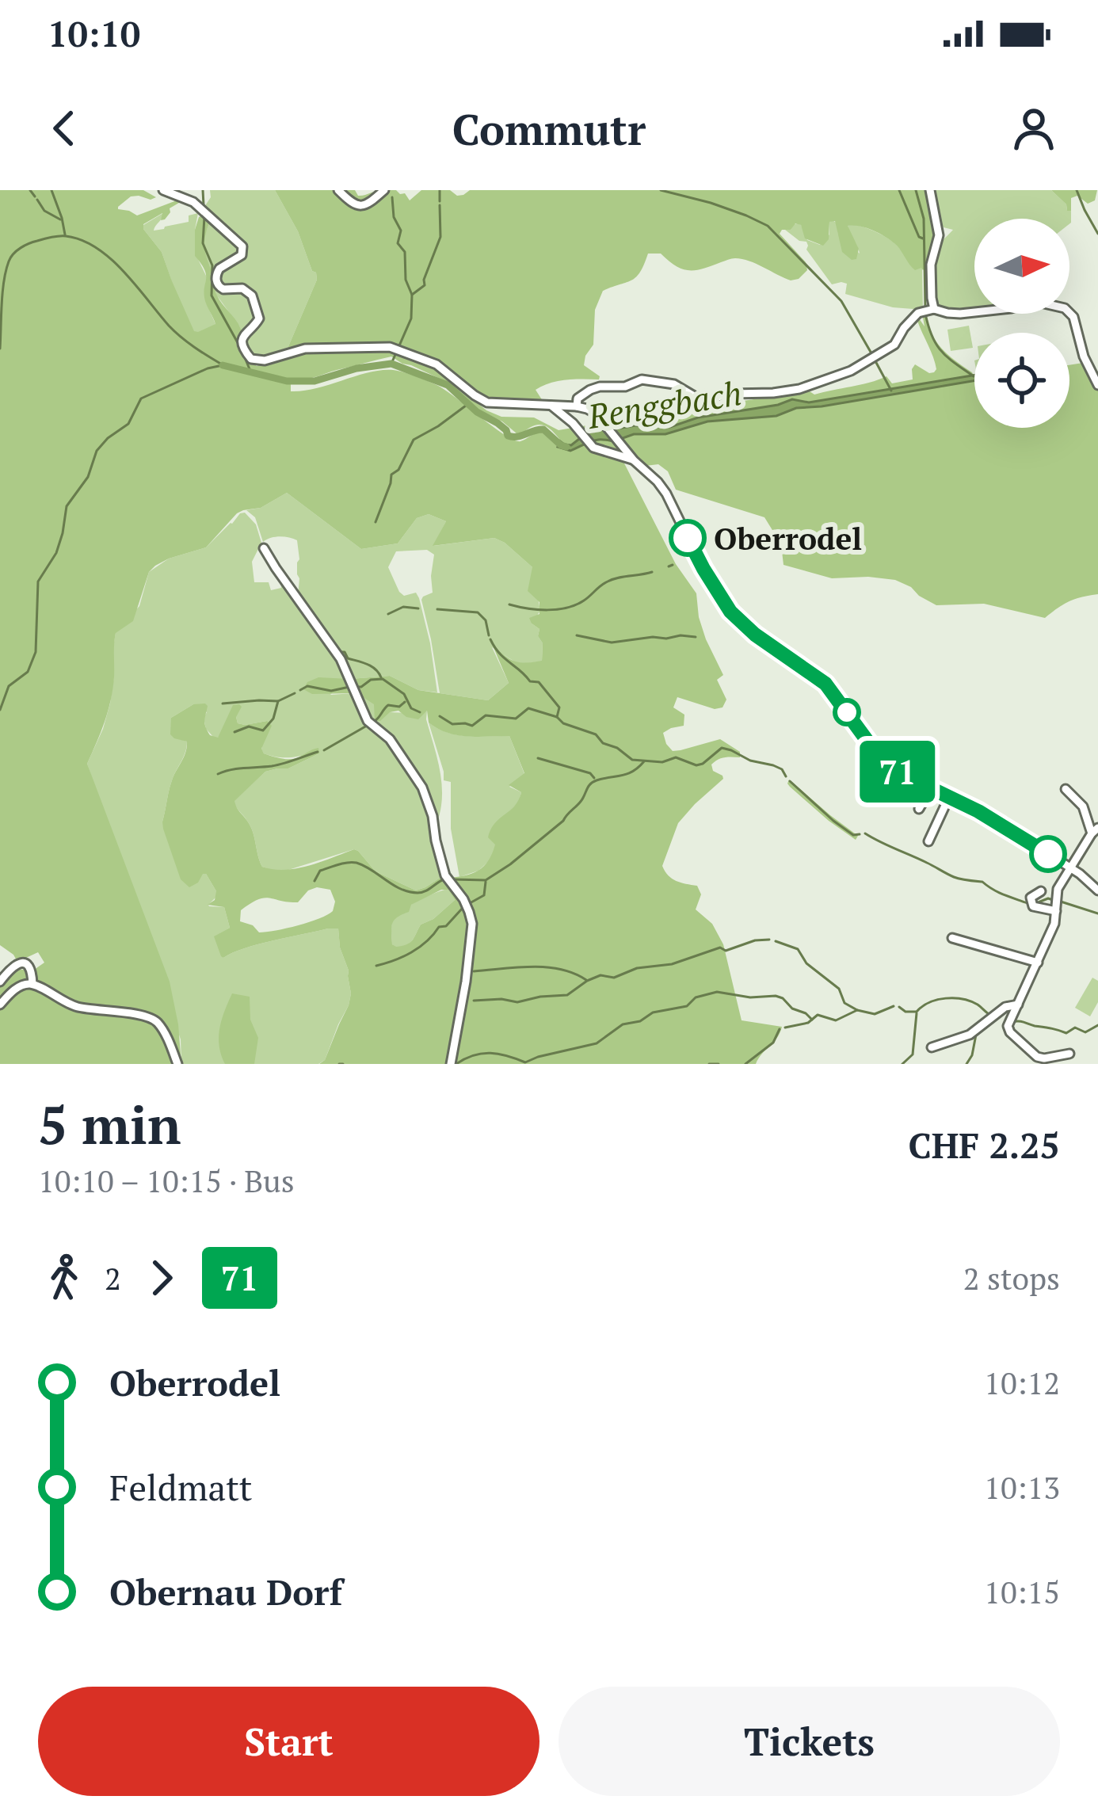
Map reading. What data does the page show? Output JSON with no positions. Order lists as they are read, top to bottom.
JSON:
{
  "water": ["Renggbach"],
  "places": ["Oberrodel"],
  "lines": ["bus line 71"],
  "north": "right",
  "page": {
    "status": "10:10",
    "header": "Commutr",
    "on_map": "71",
    "heading": ["5 min", "10:10 – 10:15 · Bus", "CHF 2.25"],
    "legs": ["2", "71", "2 stops"],
    "list": [
      {
        "name": "Oberrodel",
        "value": "10:12"
      },
      {
        "name": "Feldmatt",
        "value": "10:13"
      },
      {
        "name": "Obernau Dorf",
        "value": "10:15"
      }
    ],
    "buttons": ["Start", "Tickets"]
  }
}
